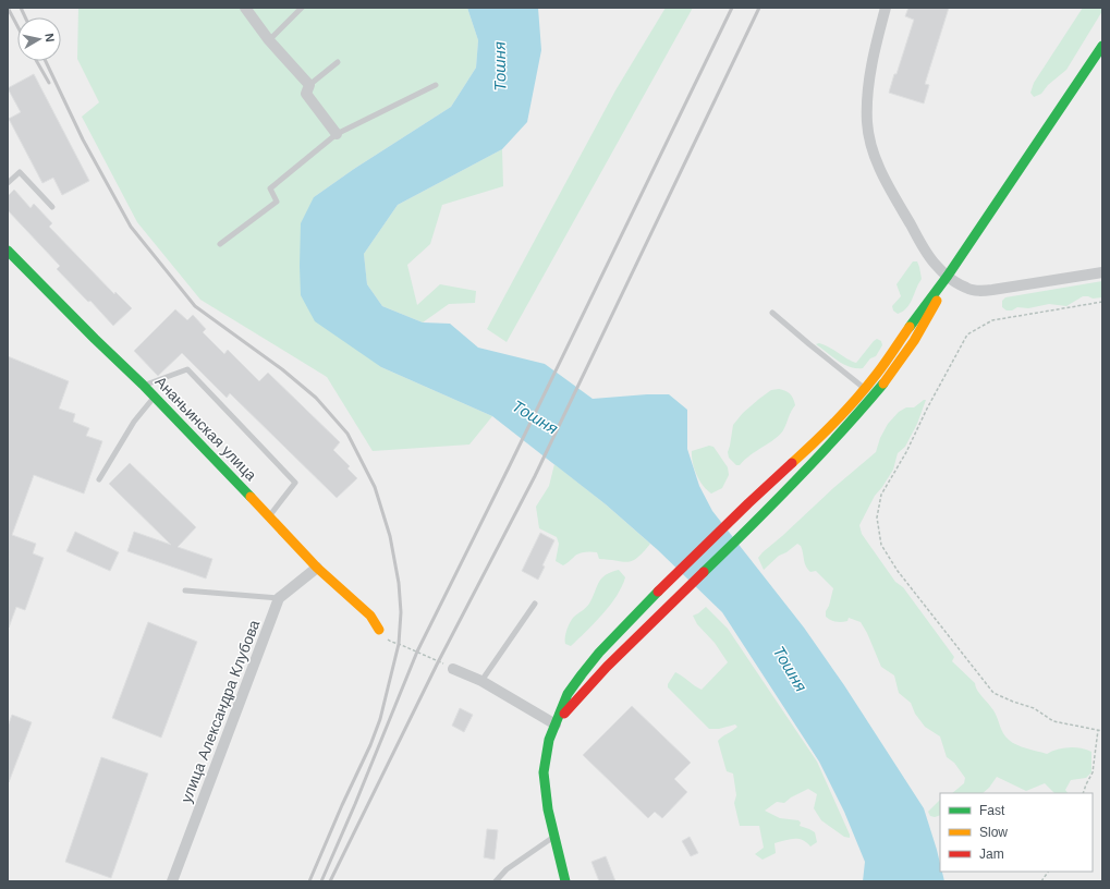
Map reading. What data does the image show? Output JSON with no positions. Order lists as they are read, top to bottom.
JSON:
{
  "streets": {
    "main road": ["Ананьинская улица"],
    "street": ["улица Александра Клубова"]
  },
  "water": ["Тошня"],
  "legend": ["Fast", "Slow", "Jam"],
  "north": "right"
}
